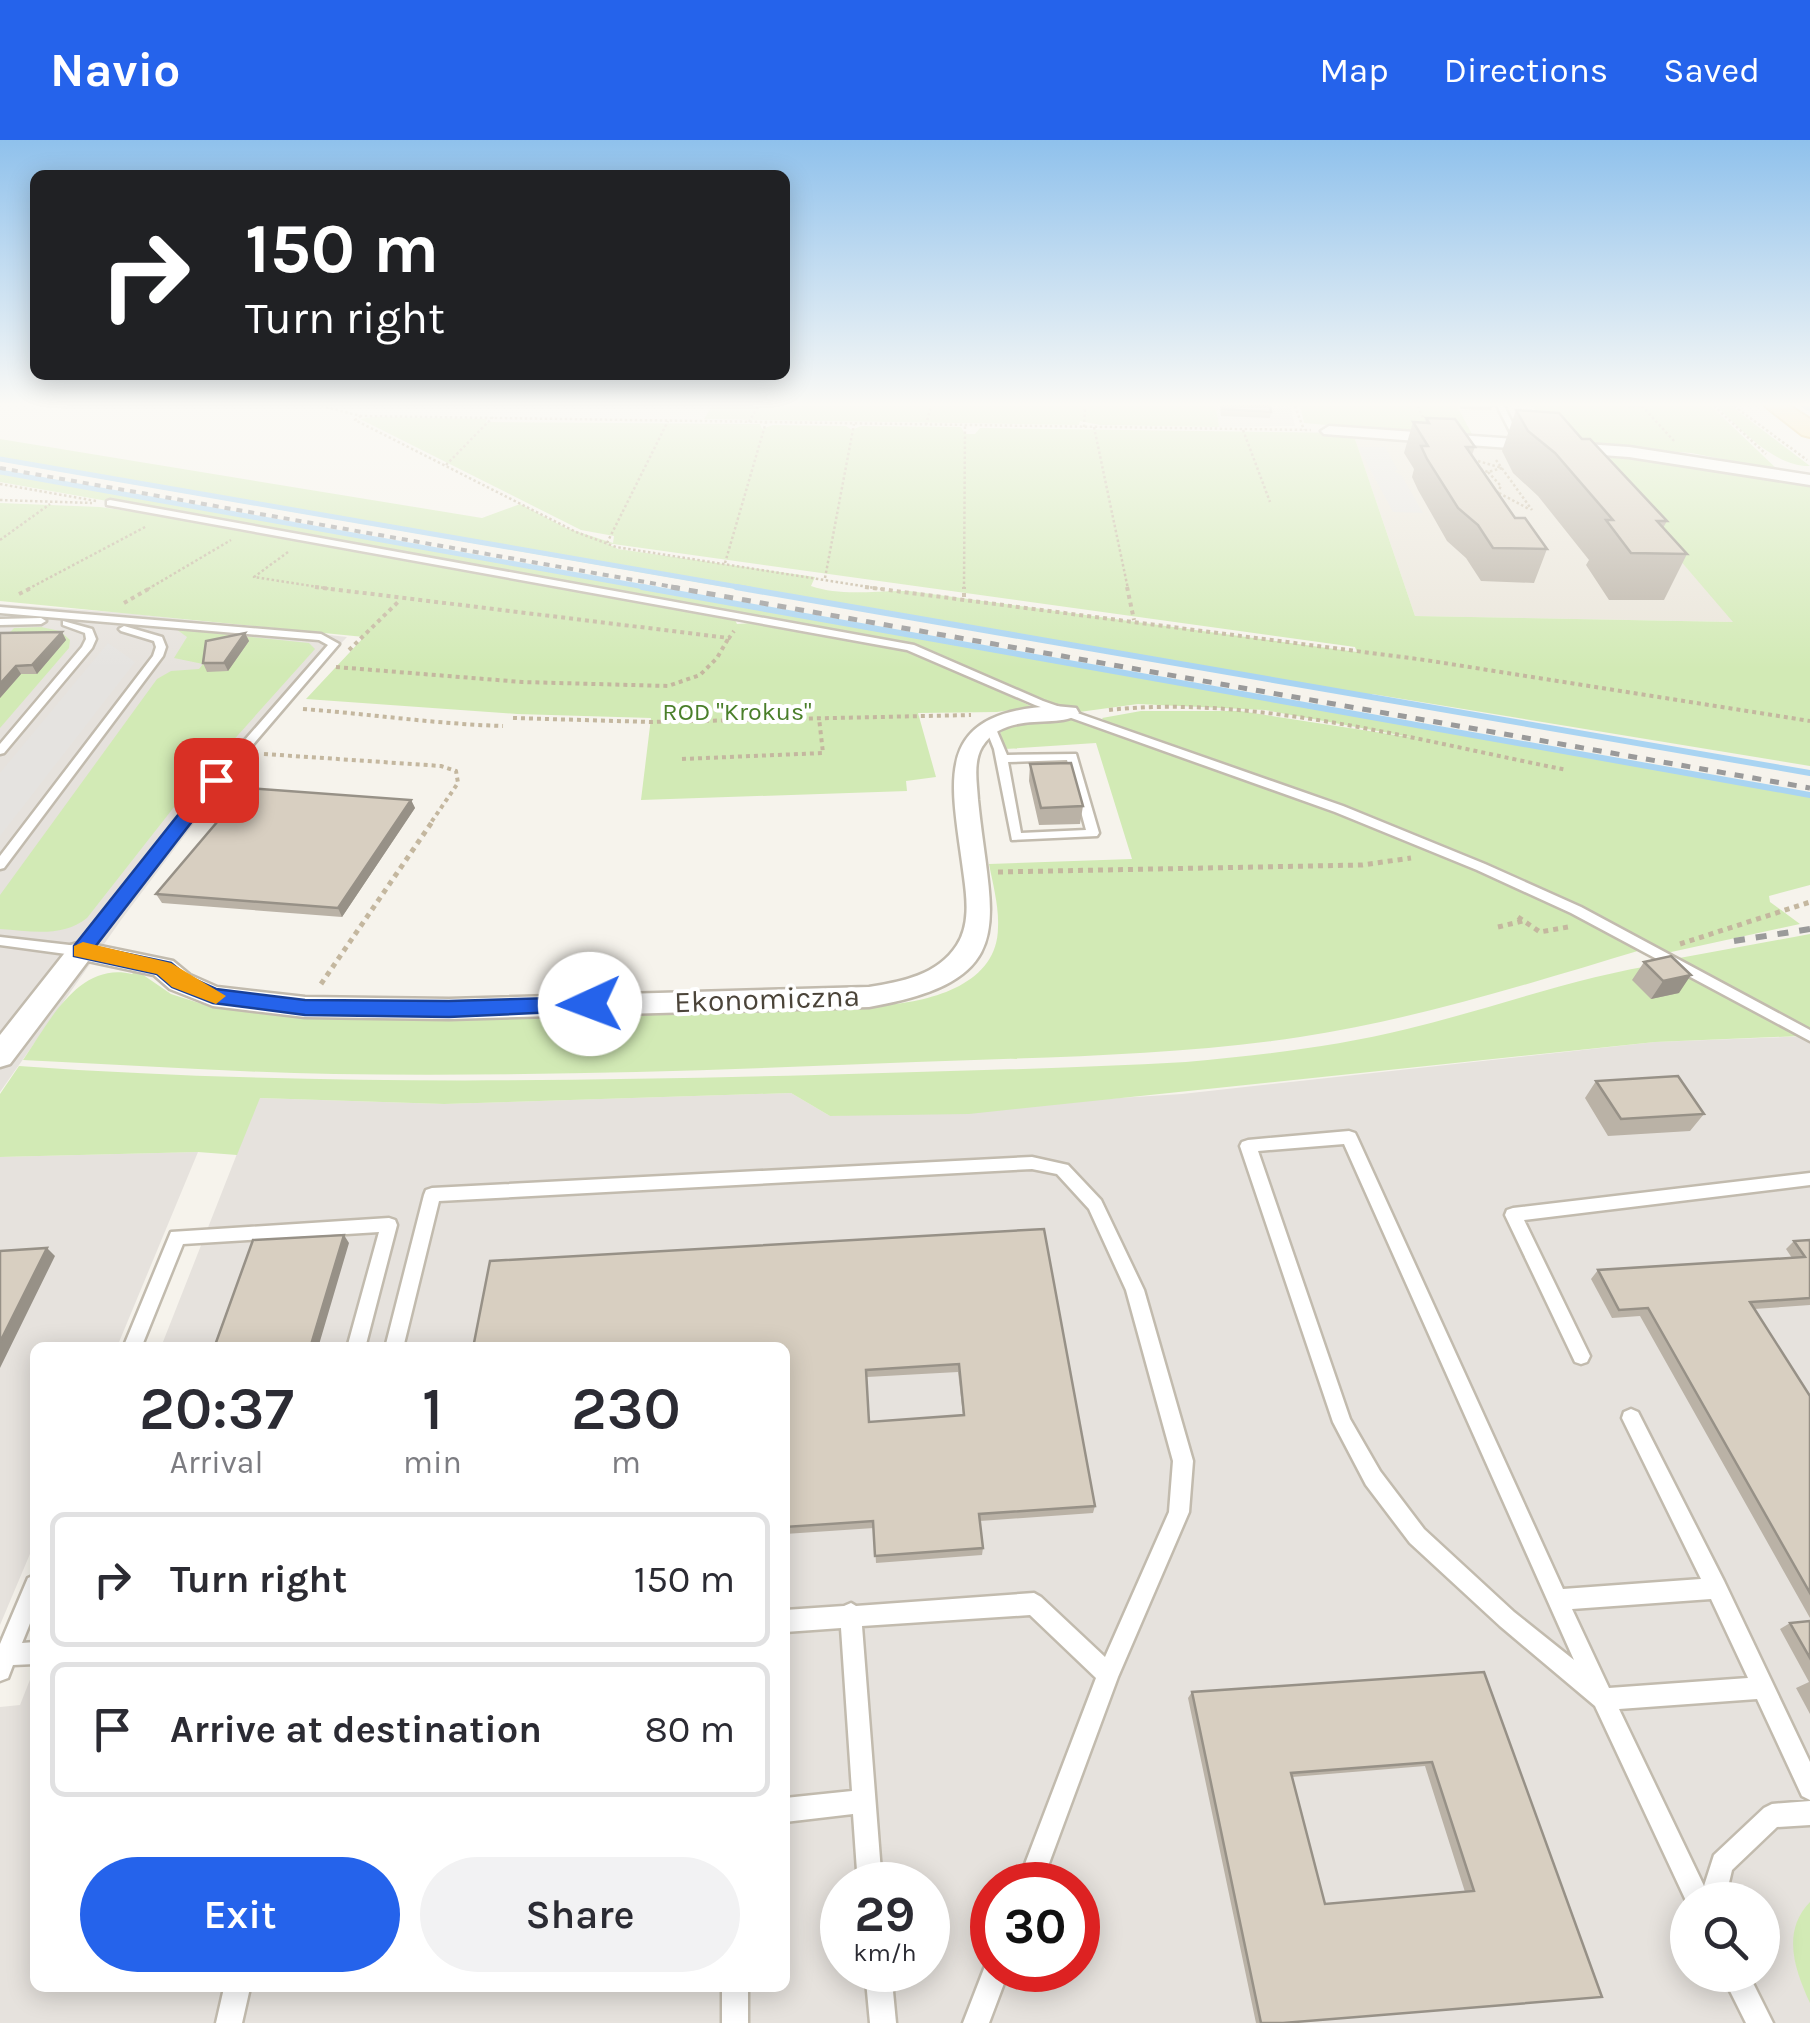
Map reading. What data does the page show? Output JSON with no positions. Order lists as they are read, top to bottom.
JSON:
{
  "streets": {
    "street": ["Ekonomiczna"]
  },
  "parks": ["ROD \"Krokus\""],
  "page": {
    "header": "Navio",
    "nav": ["Map", "Directions", "Saved"],
    "turn": ["150 m", "Turn right"],
    "eta": [
      "20:37",
      "Arrival",
      "1",
      "min",
      "230",
      "m"
    ],
    "list": [
      {
        "name": "Turn right",
        "value": "150 m"
      },
      {
        "name": "Arrive at destination",
        "value": "80 m"
      }
    ],
    "buttons": ["Exit", "Share"],
    "speed": "29 km/h",
    "limit": "30"
  }
}
